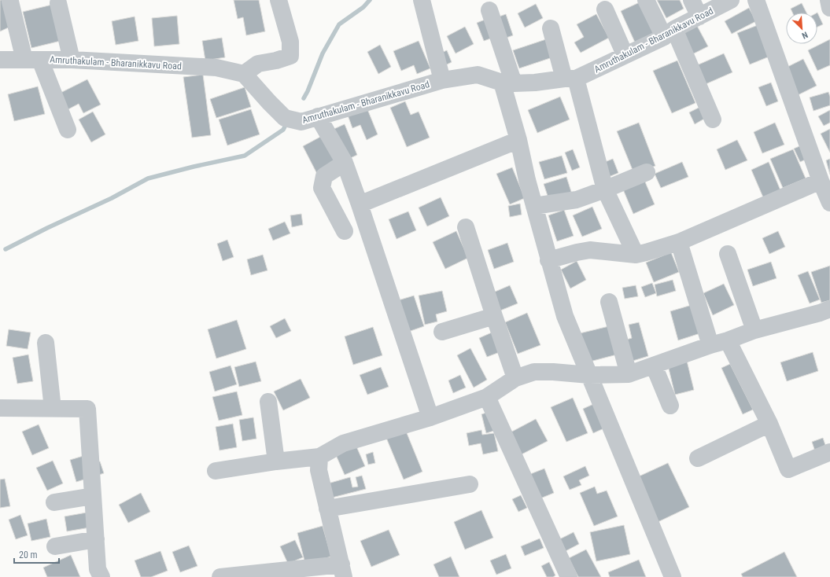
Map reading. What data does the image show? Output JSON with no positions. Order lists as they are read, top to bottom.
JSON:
{
  "streets": {
    "street": ["Amruthakulam - Bharanikkavu Road"]
  },
  "scale_bar": "20 m",
  "north": "bottom right"
}
